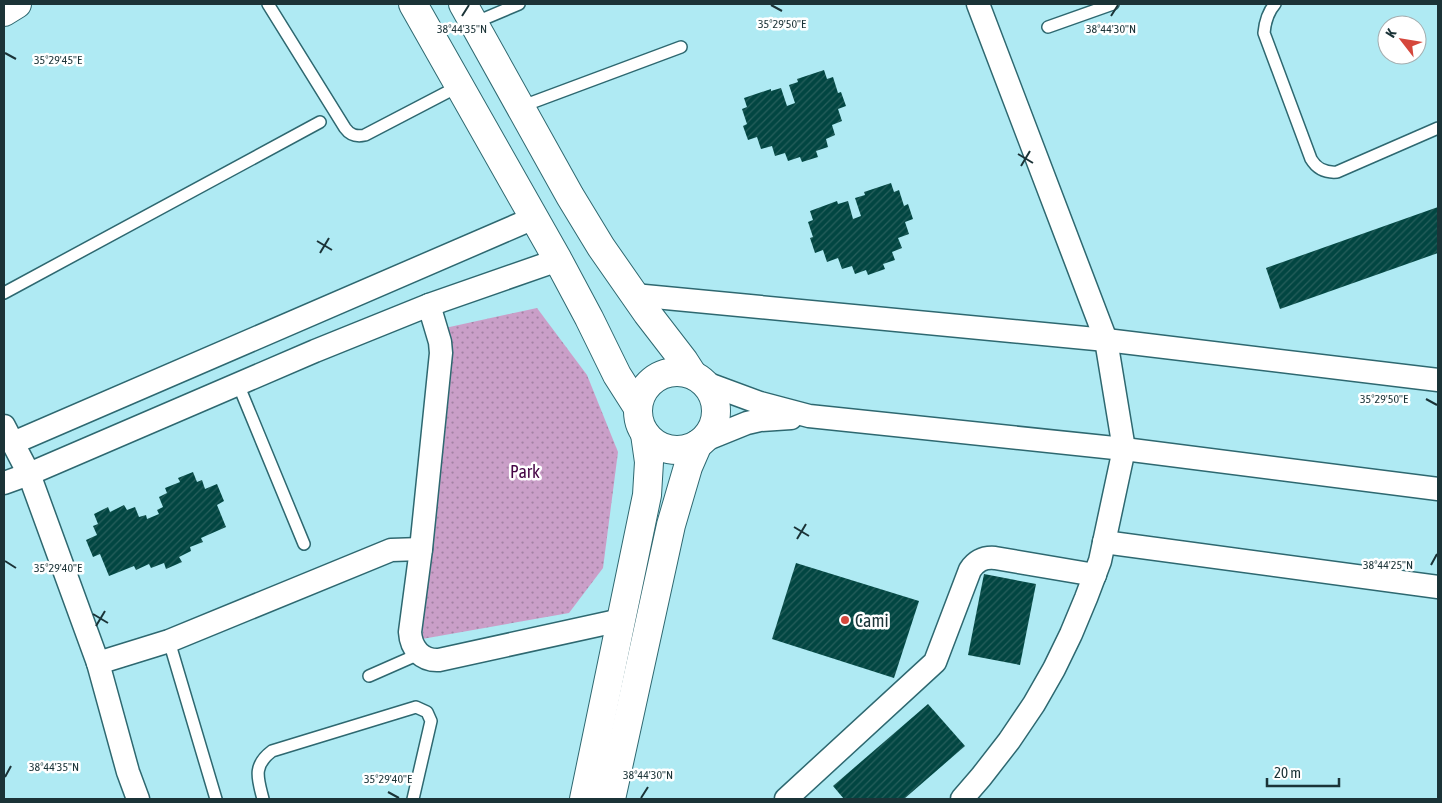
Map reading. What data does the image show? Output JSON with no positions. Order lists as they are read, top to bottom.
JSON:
{
  "parks": ["Park"],
  "places": ["Cami"],
  "scale_bar": "20 m",
  "north": "top left",
  "coordinates": [
    "35°29'50\"E",
    "38°44'30\"N",
    "38°44'35\"N",
    "35°29'45\"E",
    "38°44'25\"N",
    "35°29'40\"E"
  ]
}
